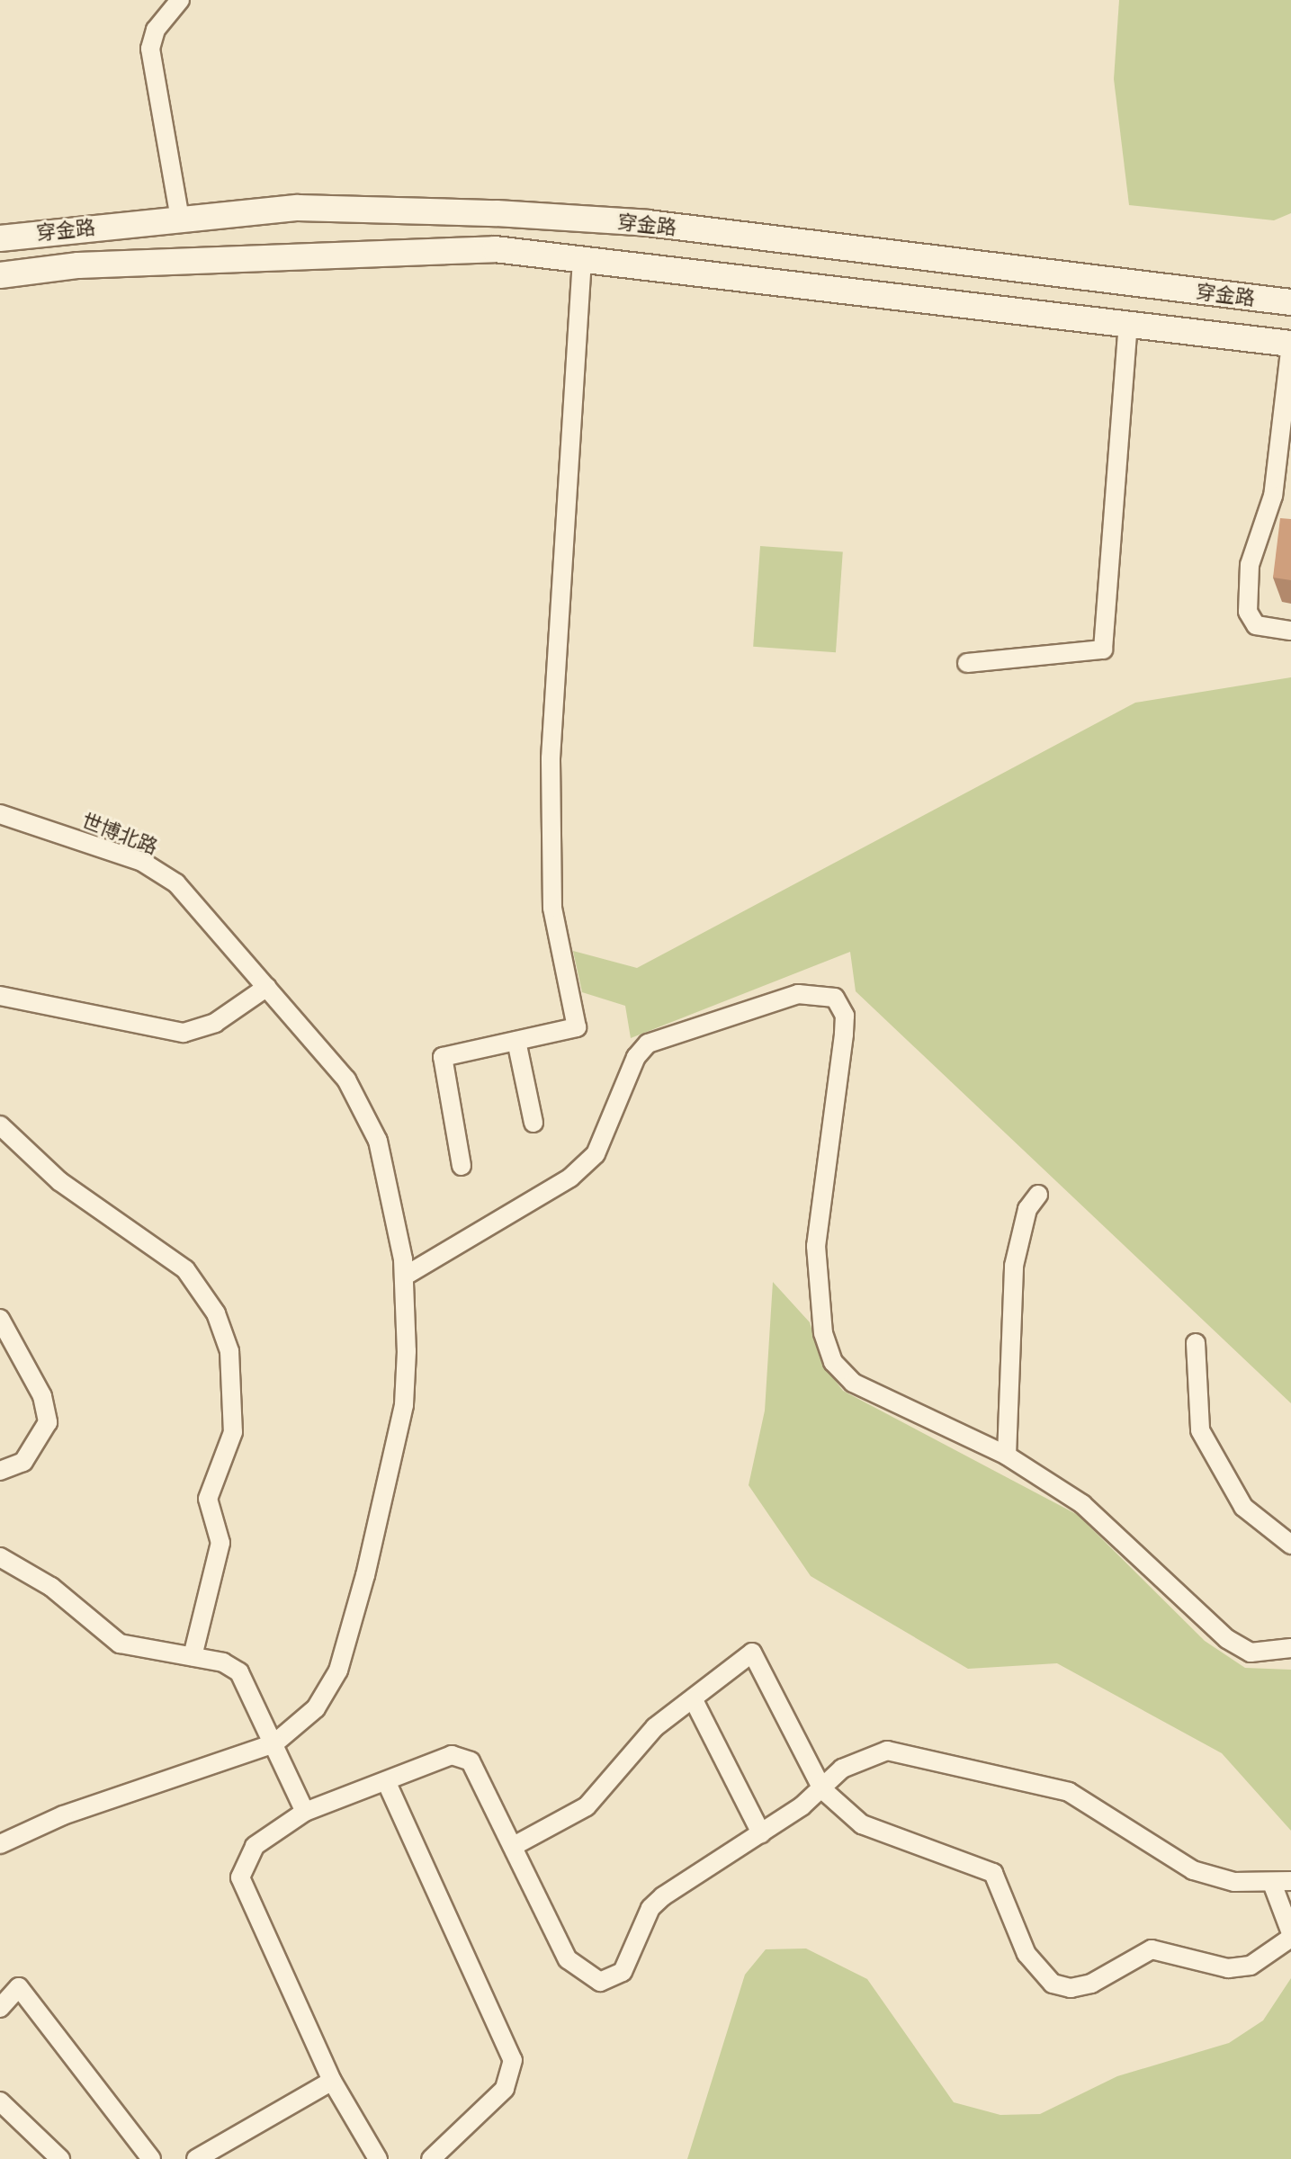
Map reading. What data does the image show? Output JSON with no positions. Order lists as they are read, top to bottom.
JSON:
{
  "streets": {
    "main road": ["穿金路"],
    "street": ["世博北路"]
  }
}
